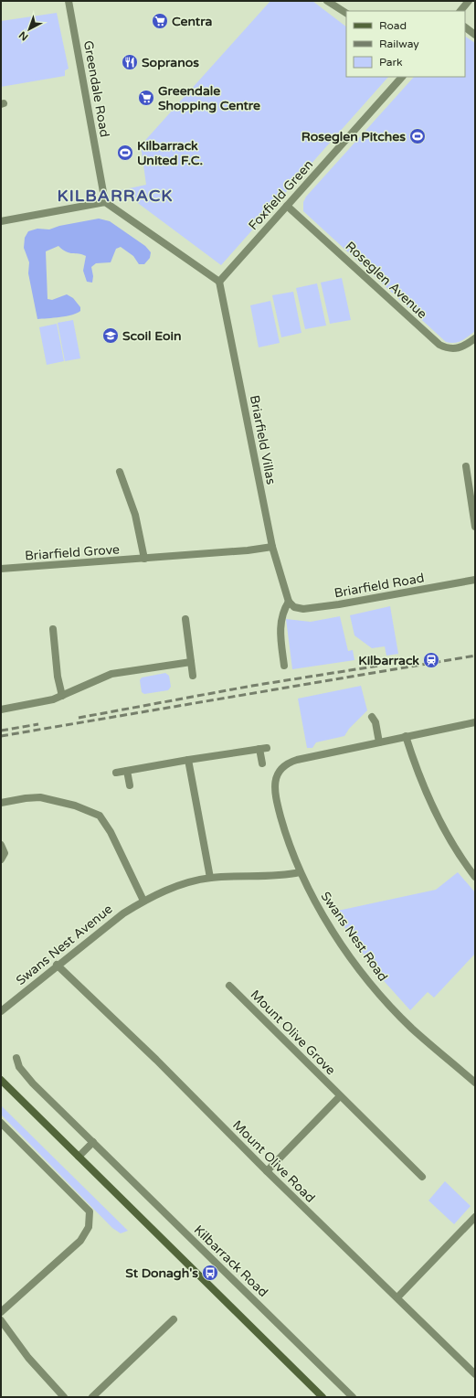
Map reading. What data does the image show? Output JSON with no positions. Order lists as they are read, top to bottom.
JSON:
{
  "streets": {
    "street": [
      "Greendale Road",
      "Foxfield Green",
      "Roseglen Avenue",
      "Briarfield Villas",
      "Briarfield Grove",
      "Briarfield Road",
      "Swans Nest Road",
      "Swans Nest Avenue",
      "Mount Olive Grove",
      "Mount Olive Road",
      "Kilbarrack Road"
    ]
  },
  "crossings": [
    ["Foxfield Green", "Roseglen Avenue"],
    ["Foxfield Green", "Briarfield Villas"],
    ["Briarfield Villas", "Briarfield Grove"],
    ["Briarfield Villas", "Briarfield Road"],
    ["Swans Nest Road", "Swans Nest Avenue"],
    ["Swans Nest Avenue", "Mount Olive Road"]
  ],
  "districts": ["KILBARRACK"],
  "places": {
    "supermarket": ["Centra", "Greendale Shopping Centre"],
    "restaurant": ["Sopranos"],
    "sports": ["Roseglen Pitches", "Kilbarrack United F.C."],
    "school or university": ["Scoil Eoin"],
    "station": ["Kilbarrack"],
    "bus stop": ["St Donagh's"]
  },
  "legend": ["Road", "Railway", "Park"],
  "north": "bottom left"
}
